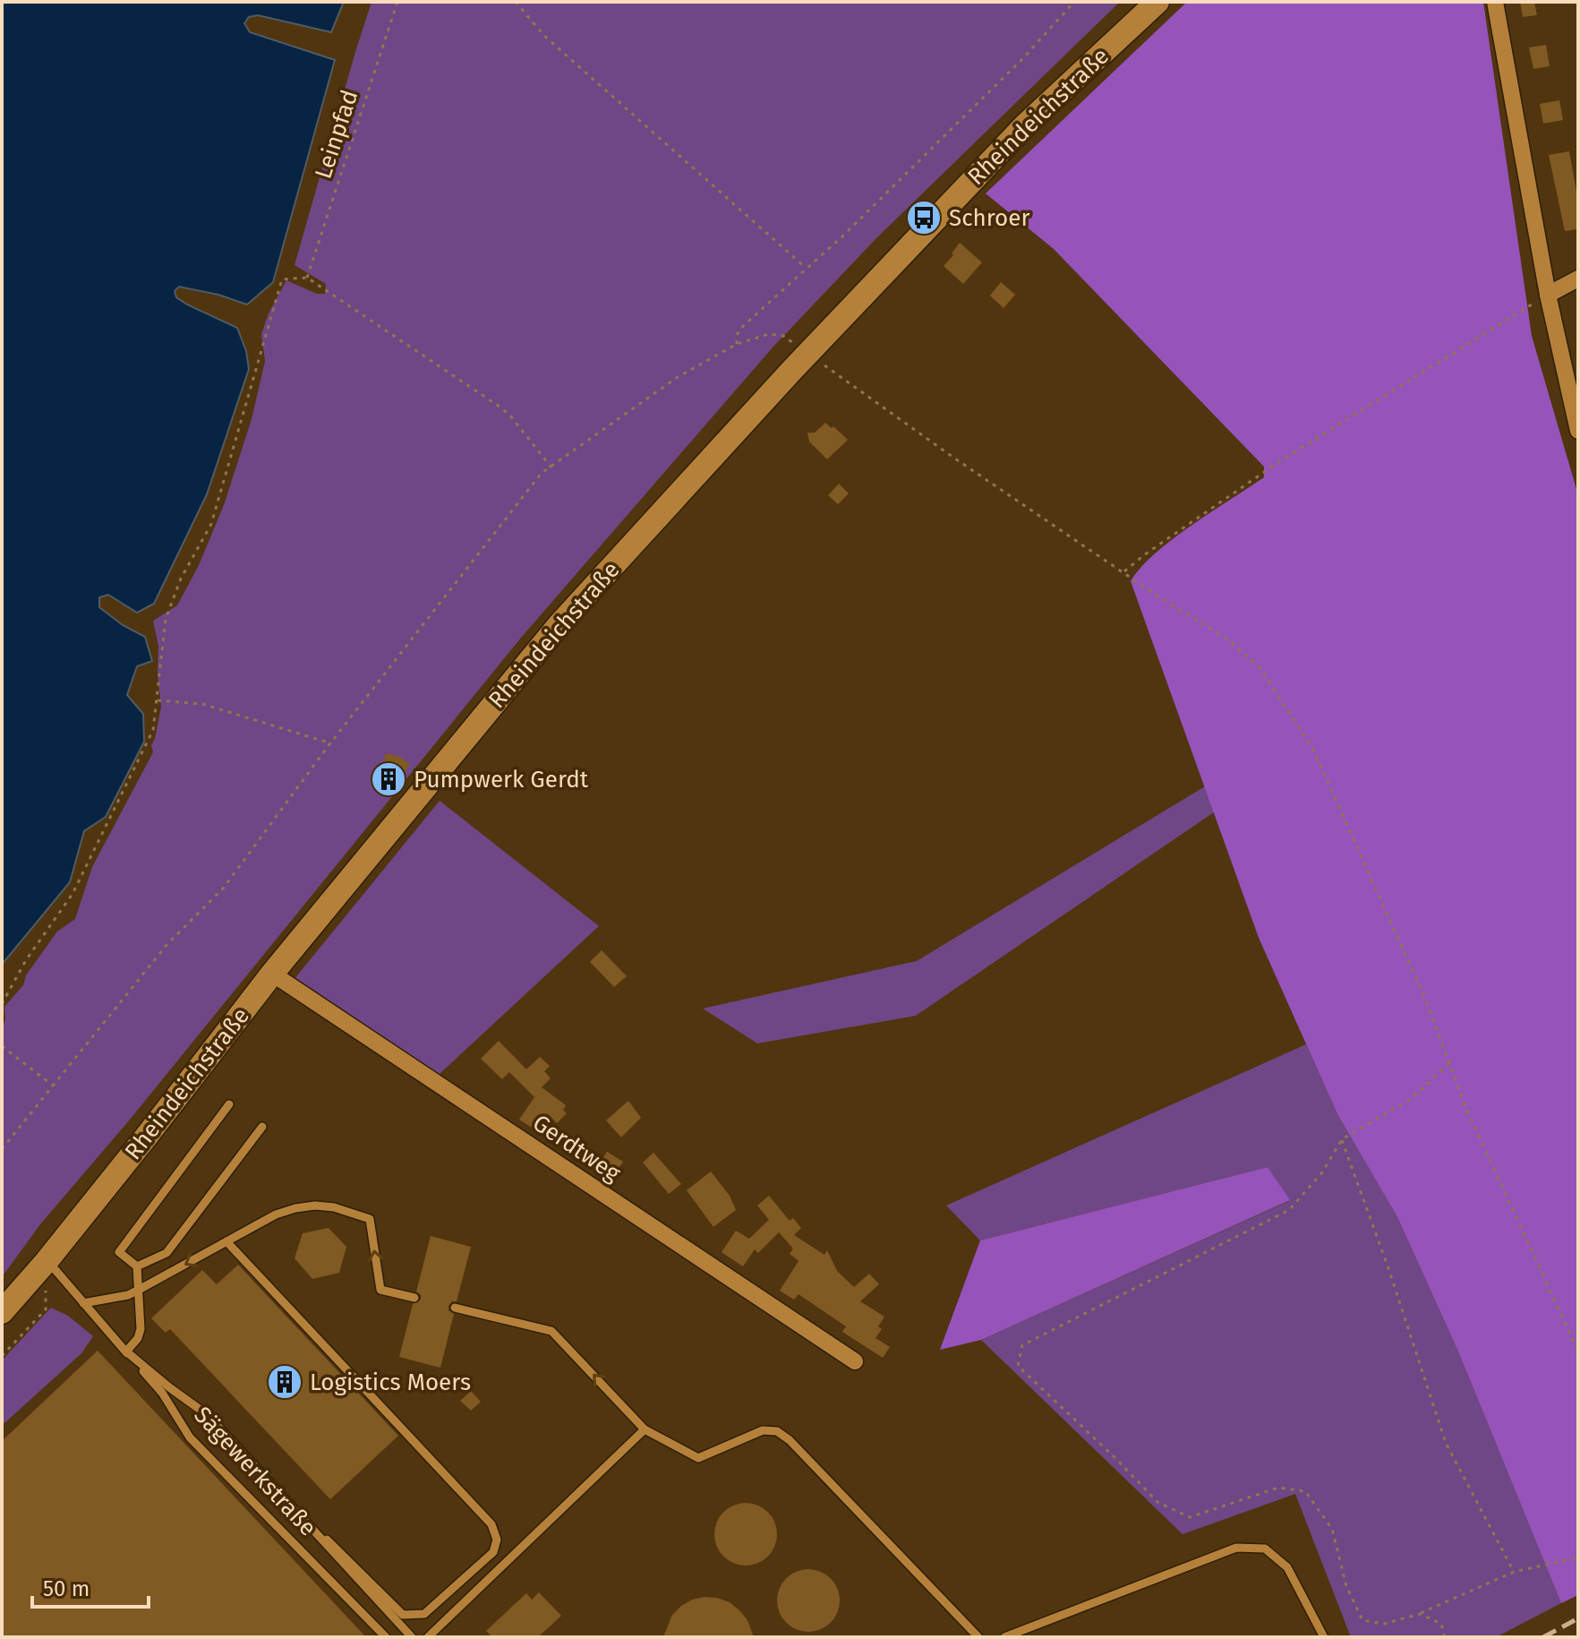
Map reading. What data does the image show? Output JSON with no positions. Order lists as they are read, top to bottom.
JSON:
{
  "streets": {
    "main road": ["Rheindeichstraße"],
    "street": ["Gerdtweg"],
    "lane": ["Sägewerkstraße"],
    "path": ["Leinpfad"]
  },
  "crossings": [
    ["Rheindeichstraße", "Gerdtweg"],
    ["Rheindeichstraße", "Sägewerkstraße"]
  ],
  "places": {
    "bus stop": ["Schroer"],
    "building": ["Pumpwerk Gerdt", "Logistics Moers"]
  },
  "scale_bar": "50 m"
}
